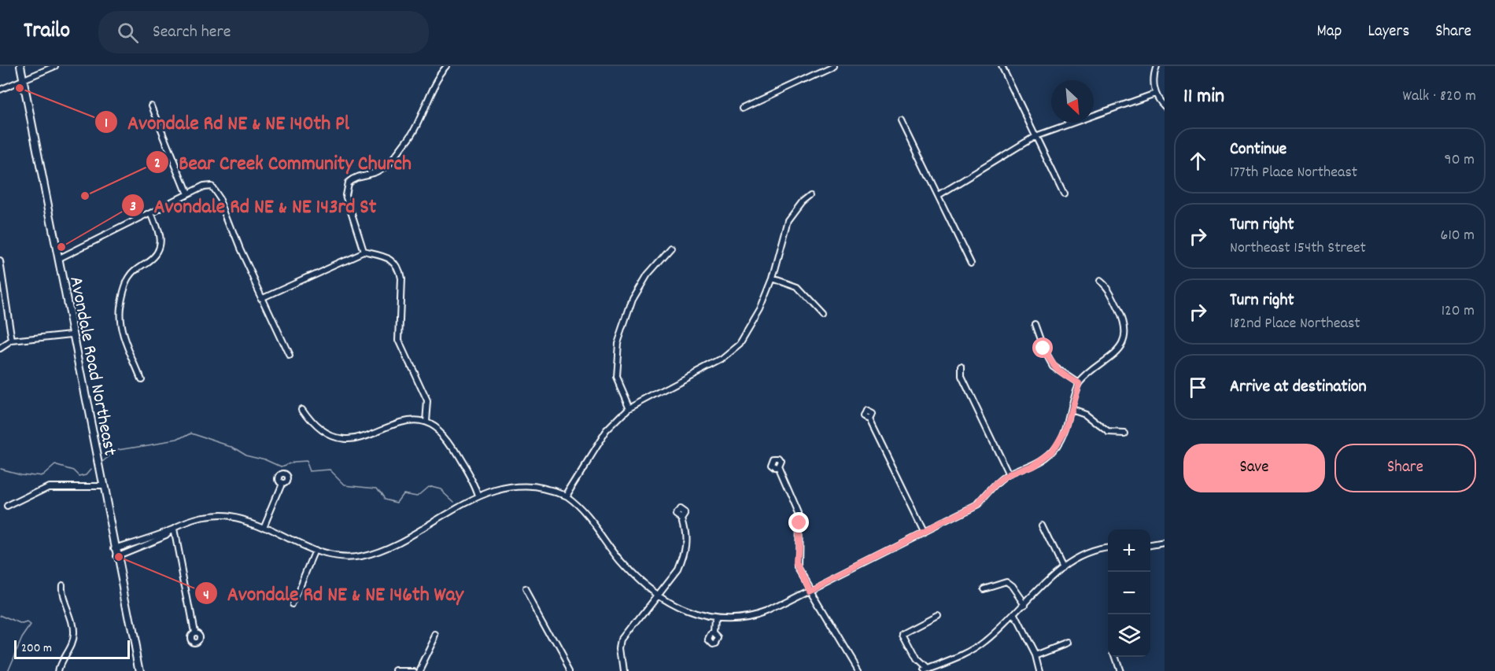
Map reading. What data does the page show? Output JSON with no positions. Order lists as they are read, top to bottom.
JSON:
{
  "streets": {
    "main road": ["Avondale Road Northeast"]
  },
  "places": [
    "Avondale Rd NE & NE 140th Pl",
    "Bear Creek Community Church",
    "Avondale Rd NE & NE 143rd St",
    "Avondale Rd NE & NE 146th Way"
  ],
  "scale_bar": "200 m",
  "north": "bottom right",
  "page": {
    "header": "Trailo",
    "search": "Search here",
    "nav": ["Map", "Layers", "Share"],
    "heading": ["11 min", "Walk · 820 m"],
    "list": [
      ["Continue", "177th Place Northeast", "90 m"],
      ["Turn right", "Northeast 154th Street", "610 m"],
      ["Turn right", "182nd Place Northeast", "120 m"],
      "Arrive at destination"
    ],
    "buttons": ["Save", "Share"],
    "map_buttons": ["+", "−"],
    "scale": "200 m"
  }
}
